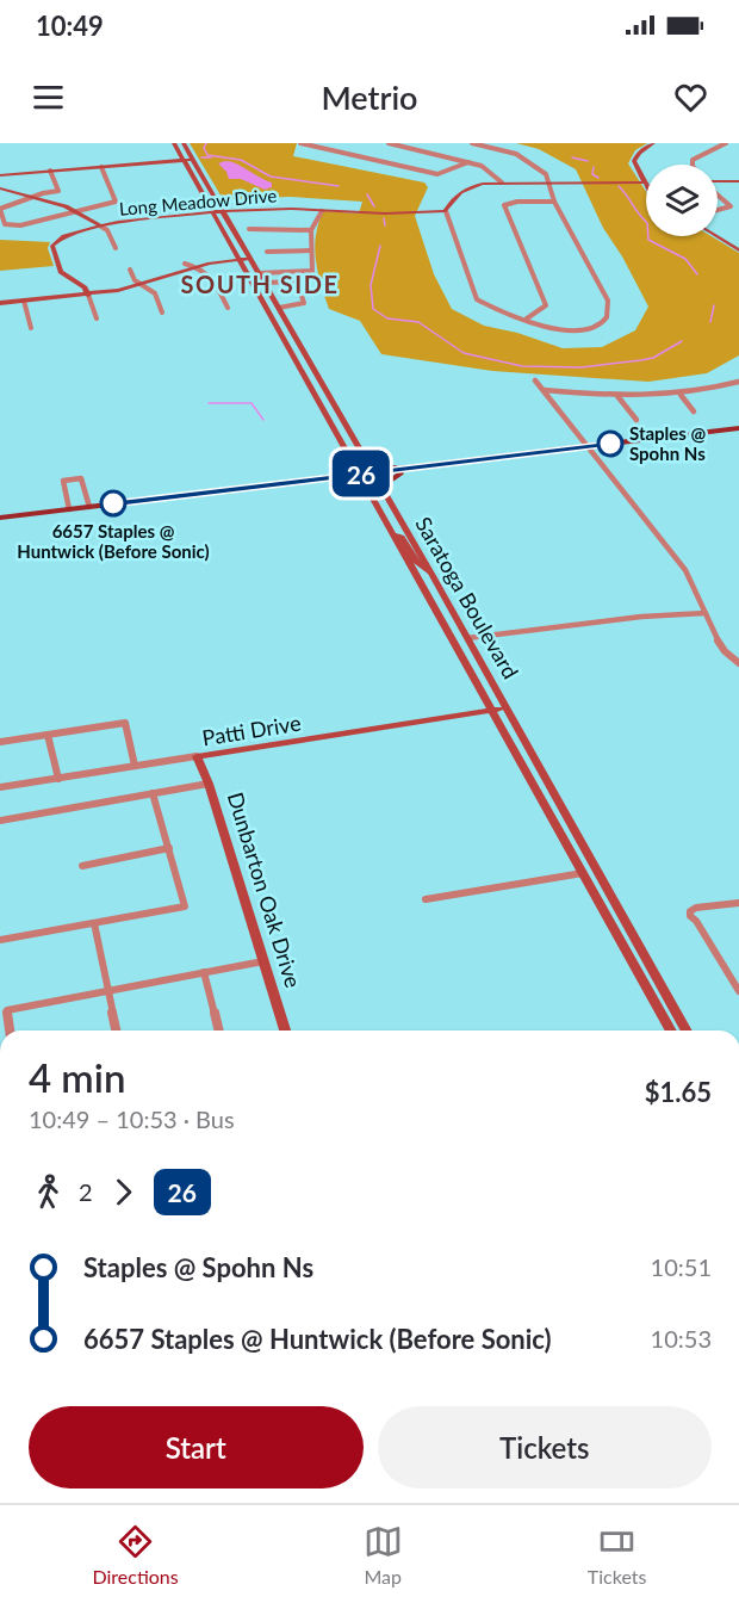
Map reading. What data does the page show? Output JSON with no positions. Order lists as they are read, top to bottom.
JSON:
{
  "streets": {
    "main road": [
      "Long Meadow Drive",
      "Saratoga Boulevard",
      "Patti Drive",
      "Dunbarton Oak Drive"
    ]
  },
  "crossings": [
    ["Long Meadow Drive", "Saratoga Boulevard"],
    ["Saratoga Boulevard", "Patti Drive"],
    ["Patti Drive", "Dunbarton Oak Drive"]
  ],
  "districts": ["SOUTH SIDE"],
  "places": ["Staples @ Spohn Ns", "6657 Staples @ Huntwick (Before Sonic)"],
  "lines": ["bus line 26"],
  "page": {
    "status": "10:49",
    "header": "Metrio",
    "on_map": "26",
    "heading": ["4 min", "10:49 – 10:53 · Bus", "$1.65"],
    "legs": ["2", "26"],
    "list": [
      {
        "name": "Staples @ Spohn Ns",
        "value": "10:51"
      },
      {
        "name": "6657 Staples @ Huntwick (Before Sonic)",
        "value": "10:53"
      }
    ],
    "buttons": ["Start", "Tickets"],
    "tabs": ["Directions", "Map", "Tickets"]
  }
}
